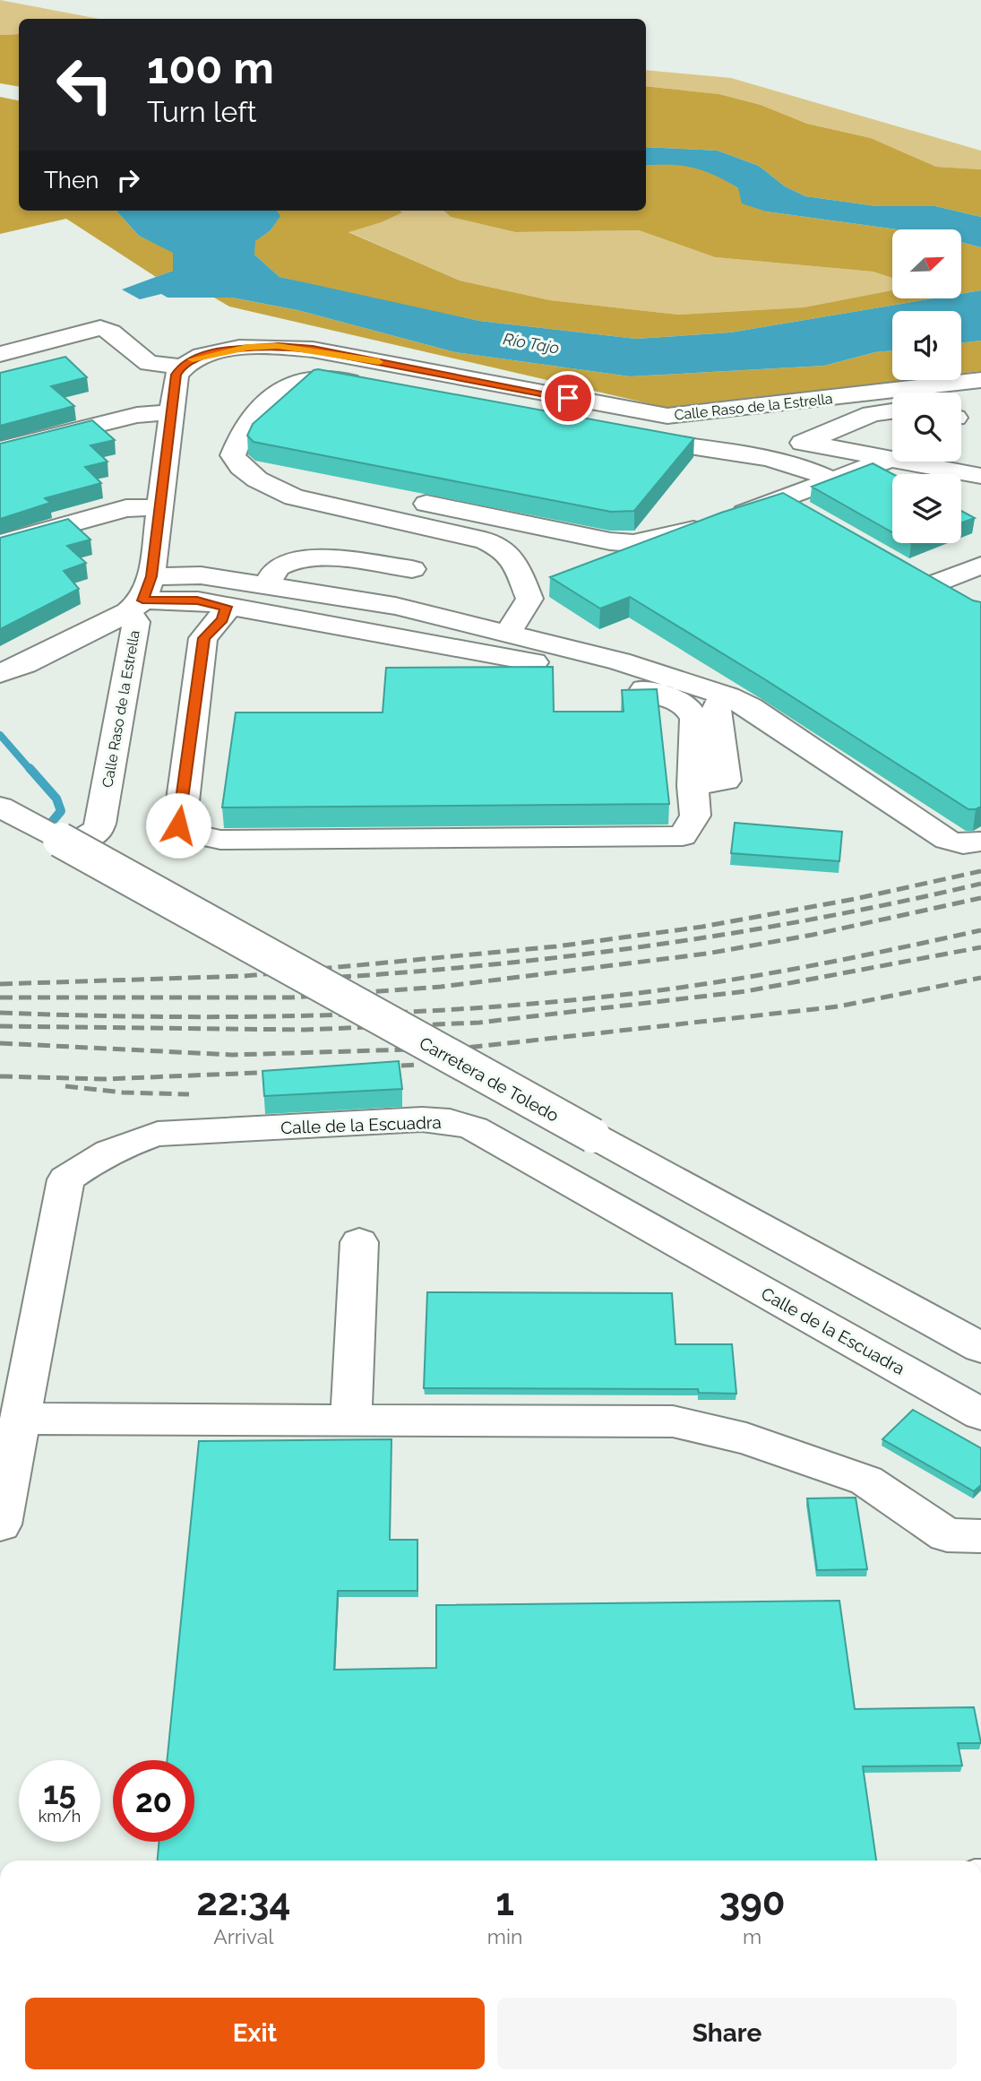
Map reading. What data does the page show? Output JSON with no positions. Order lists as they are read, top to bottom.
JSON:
{
  "streets": {
    "street": ["Calle Raso de la Estrella", "Carretera de Toledo", "Calle de la Escuadra"]
  },
  "crossings": [
    ["Calle Raso de la Estrella", "Carretera de Toledo"]
  ],
  "water": ["Río Tajo"],
  "north": "top right",
  "page": {
    "turn": ["100 m", "Turn left"],
    "then": "Then",
    "speed": "15 km/h",
    "limit": "20",
    "eta": [
      "22:34",
      "Arrival",
      "1",
      "min",
      "390",
      "m"
    ],
    "buttons": ["Exit", "Share"]
  }
}
